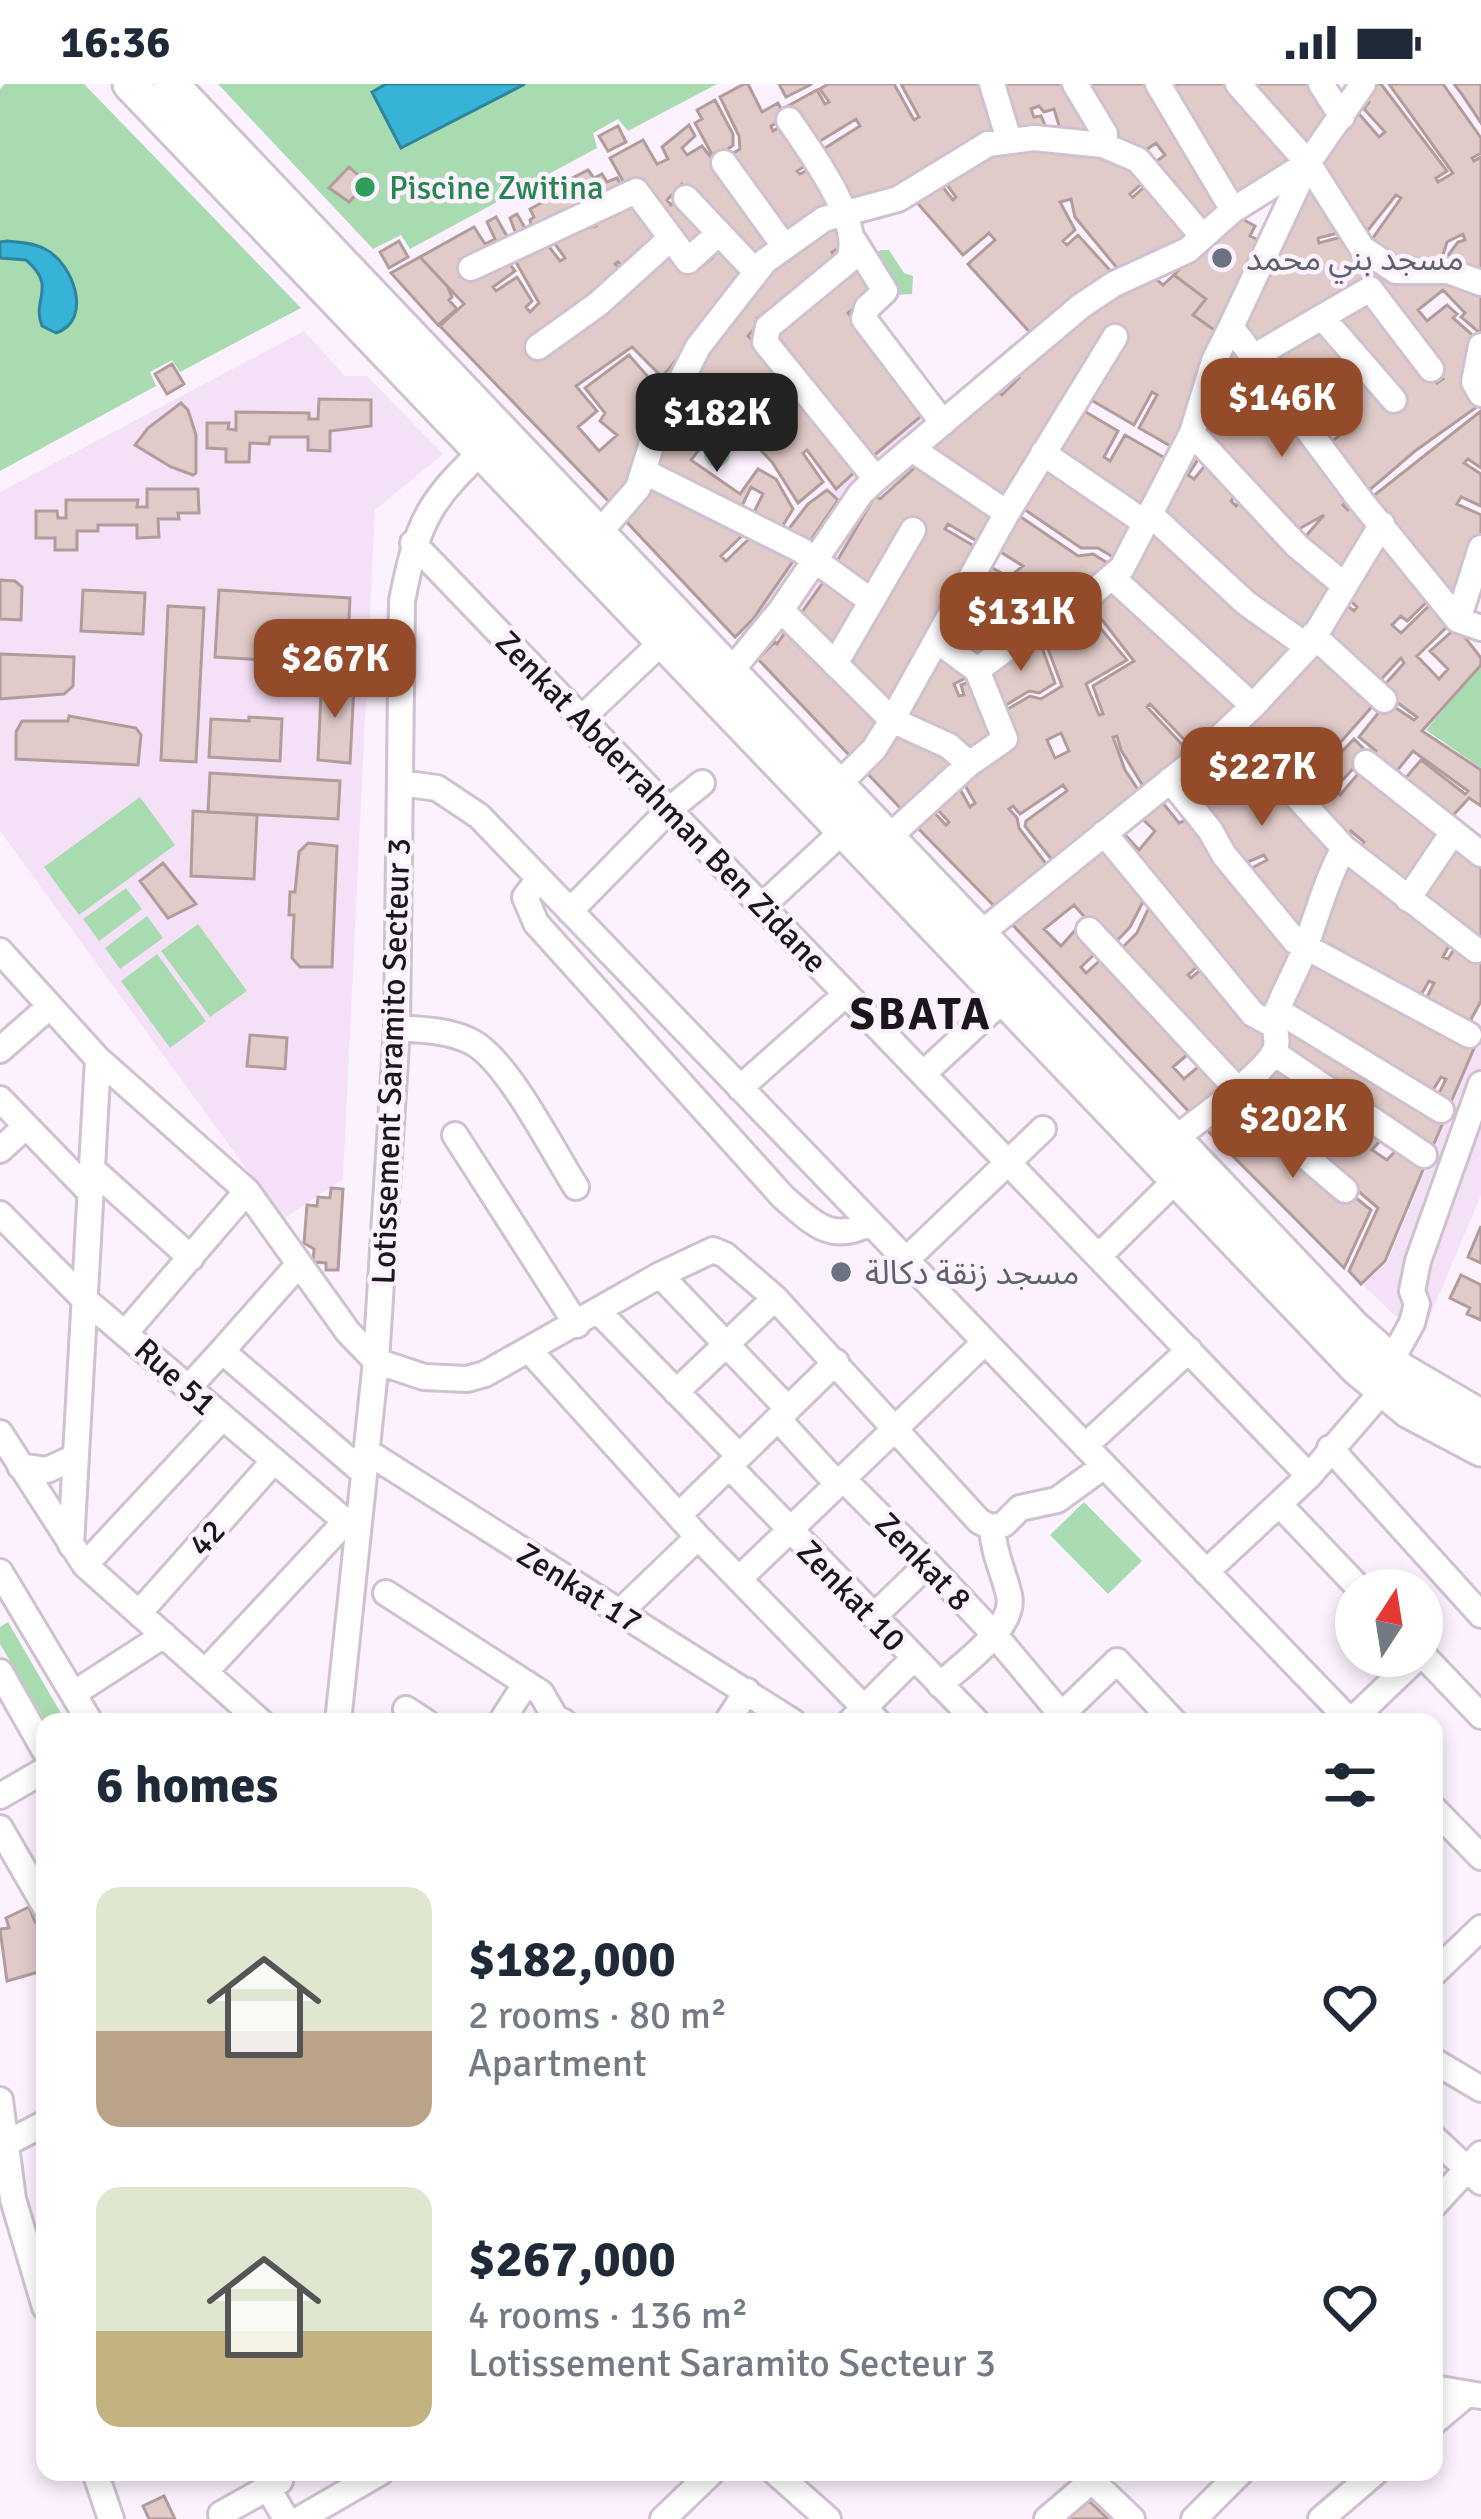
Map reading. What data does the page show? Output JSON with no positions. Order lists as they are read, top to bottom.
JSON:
{
  "streets": {
    "street": [
      "Zenkat Abderrahman Ben Zidane",
      "Lotissement Saramito Secteur 3",
      "Rue 51",
      "42",
      "Zenkat 8",
      "Zenkat 17",
      "Zenkat 10"
    ]
  },
  "crossings": [
    ["Zenkat Abderrahman Ben Zidane", "Lotissement Saramito Secteur 3"],
    ["Lotissement Saramito Secteur 3", "Rue 51"],
    ["Lotissement Saramito Secteur 3", "Zenkat 17"],
    ["Rue 51", "42"]
  ],
  "districts": ["SBATA"],
  "places": ["Piscine Zwitina", "مسجد بني محمد", "مسجد زنقة دكالة"],
  "north": "top",
  "page": {
    "status": "16:36",
    "price": [
      "$146K",
      "$182K",
      "$131K",
      "$267K",
      "$227K",
      "$202K"
    ],
    "heading": "6 homes",
    "list": [
      {
        "name": "$182,000",
        "note": "2 rooms · 80 m² · Apartment"
      },
      {
        "name": "$267,000",
        "note": "4 rooms · 136 m² · Lotissement Saramito Secteur 3"
      }
    ]
  }
}
